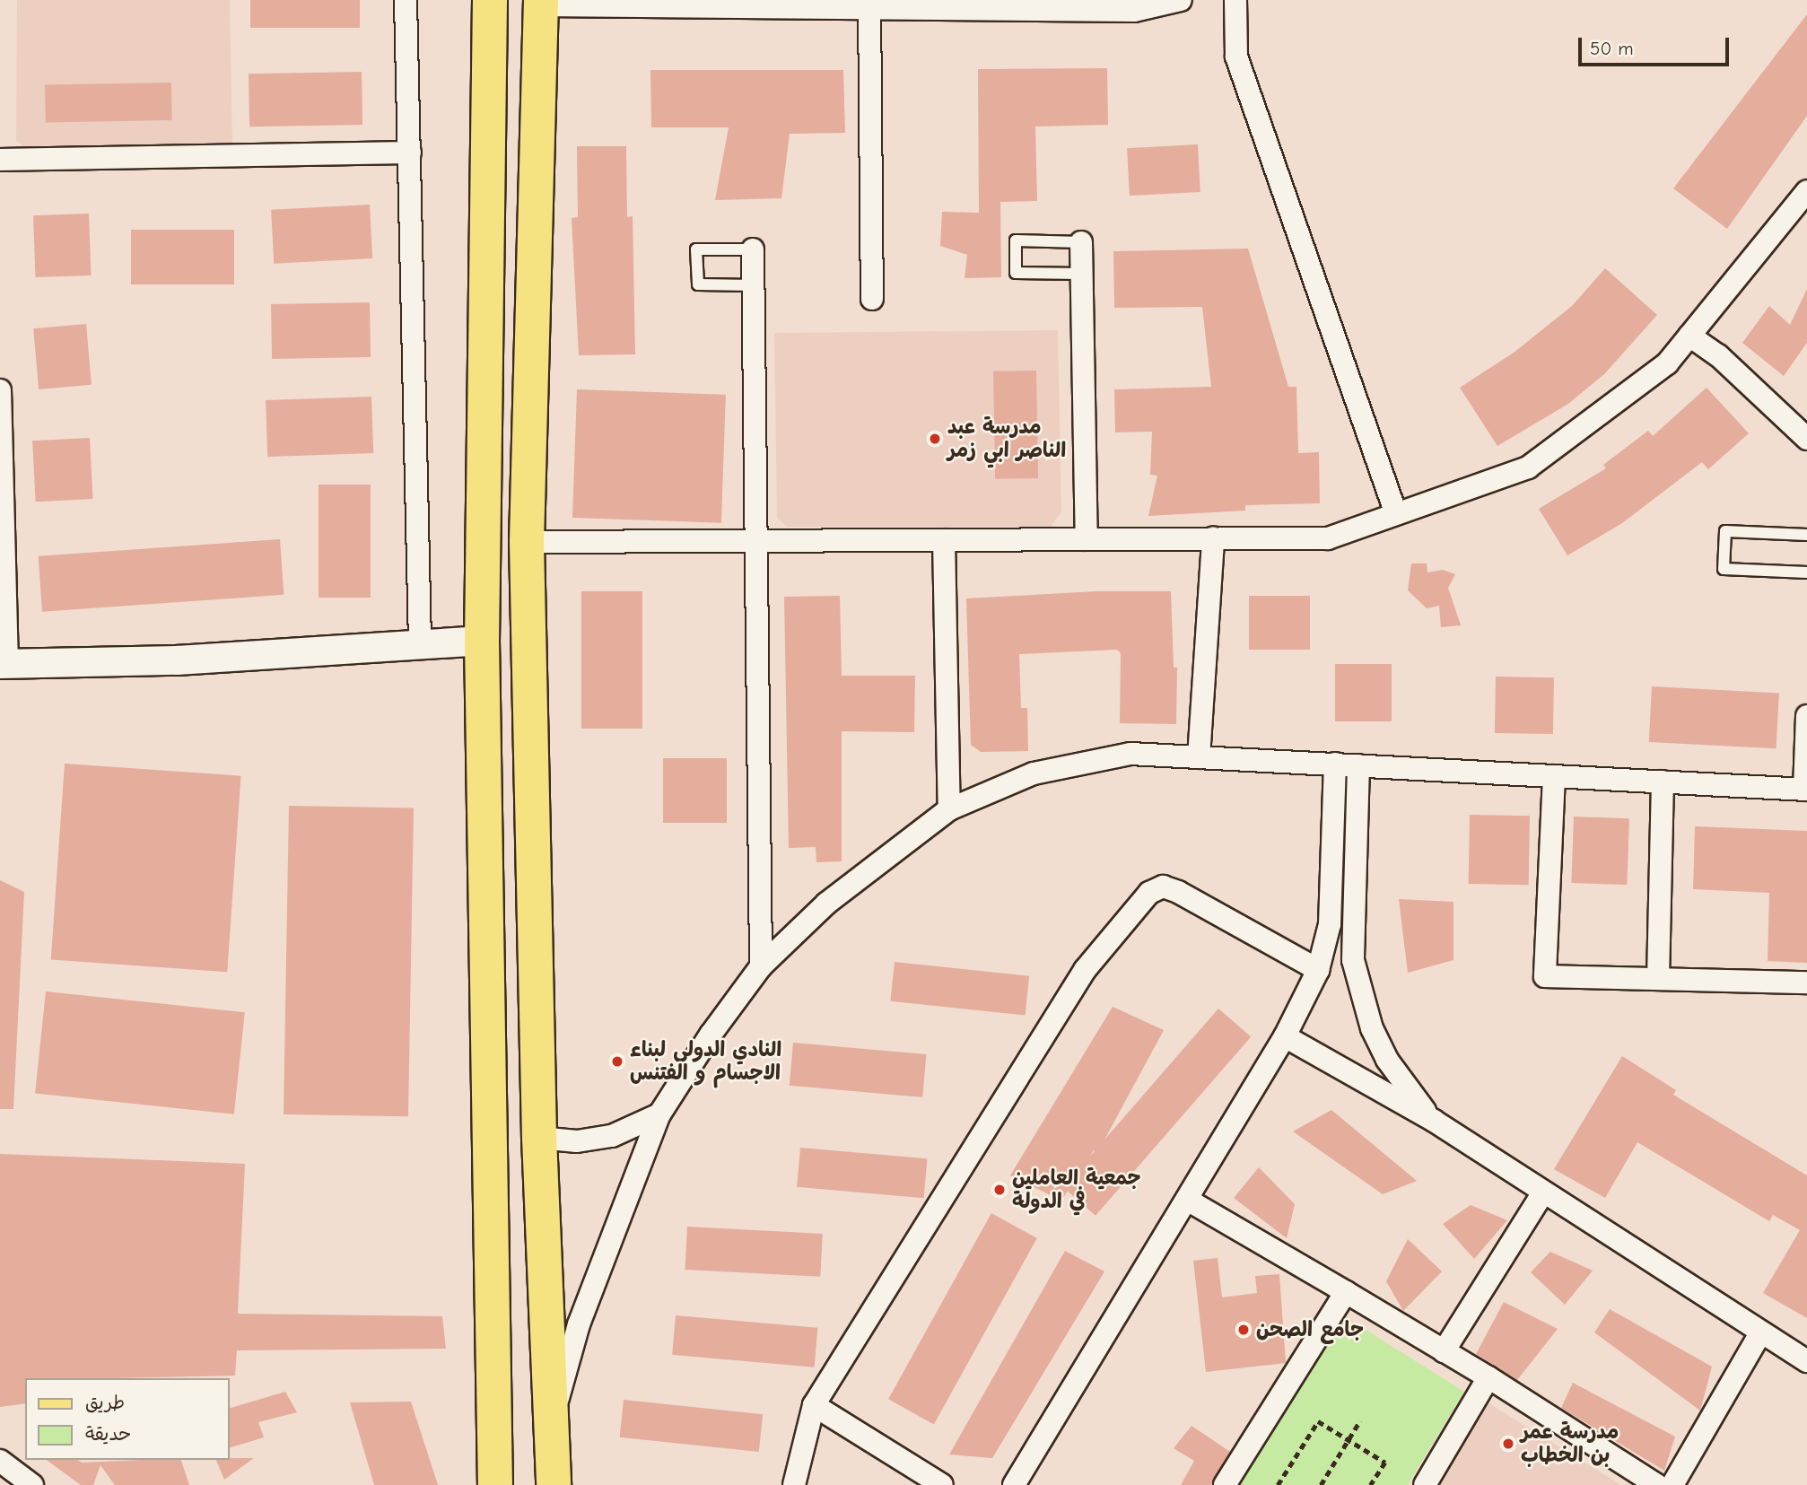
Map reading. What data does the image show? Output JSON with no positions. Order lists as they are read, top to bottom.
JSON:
{
  "places": [
    "مدرسة عبد الناصر ابي زمر",
    "النادي الدولي لبناء الاجسام و الفتنس",
    "جمعية العاملين في الدولة",
    "جامع الصحن",
    "مدرسة عمر بن الخطاب"
  ],
  "legend": ["طريق", "حديقة"],
  "scale_bar": "50 m"
}
